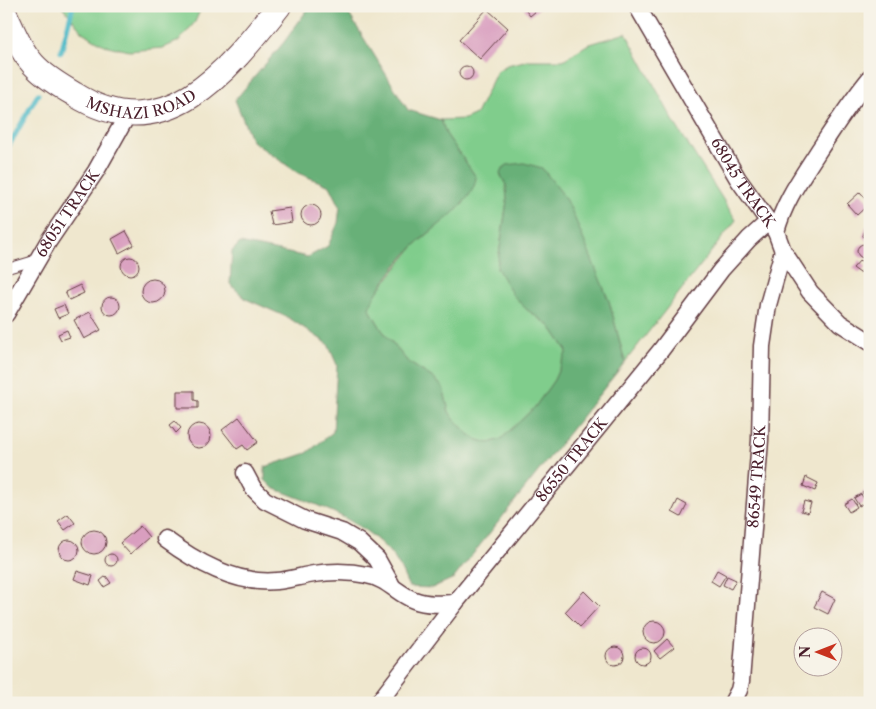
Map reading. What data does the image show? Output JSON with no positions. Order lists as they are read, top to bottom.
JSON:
{
  "streets": {
    "street": [
      "MSHAZI ROAD",
      "68045 TRACK",
      "68051 TRACK",
      "86550 TRACK",
      "86549 TRACK"
    ]
  },
  "crossings": [
    ["MSHAZI ROAD", "68051 TRACK"],
    ["68045 TRACK", "86550 TRACK"],
    ["68045 TRACK", "86549 TRACK"]
  ],
  "north": "left"
}
